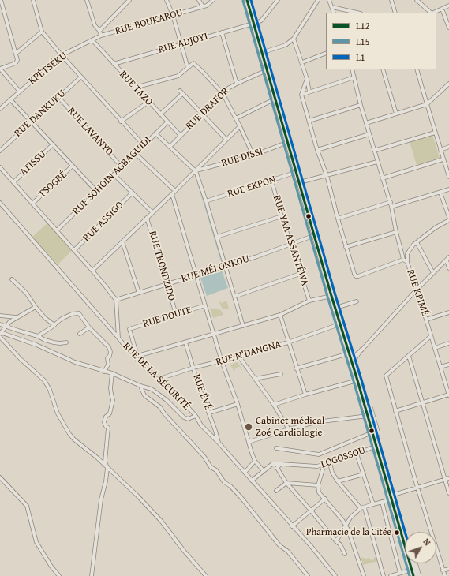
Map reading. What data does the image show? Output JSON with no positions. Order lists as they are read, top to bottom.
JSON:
{
  "streets": {
    "street": [
      "RUE BOUKAROU",
      "RUE ADJOYI",
      "KPÉTSÉKU",
      "RUE TAZO",
      "RUE DRAFOR",
      "RUE DANKUKU",
      "RUE LAVANYO",
      "RUE DISSI",
      "ATISSU",
      "RUE SOHOIN AGBAGUIDI",
      "TSOGBÉ",
      "RUE EKPON",
      "RUE ASSIGO",
      "RUE YAA ASSANTÉWA",
      "RUE TRONDZIDO",
      "RUE MÉLONKOU",
      "RUE KPIMÉ",
      "RUE DOUTE",
      "RUE N'DANGNA",
      "RUE DE LA SÉCURITÉ",
      "RUE ÉVÉ",
      "LOGOSSOU"
    ]
  },
  "crossings": [
    ["RUE BOUKAROU", "KPÉTSÉKU"],
    ["RUE ADJOYI", "RUE TAZO"],
    ["KPÉTSÉKU", "RUE TAZO"],
    ["RUE TAZO", "RUE DRAFOR"],
    ["RUE TAZO", "RUE SOHOIN AGBAGUIDI"],
    ["RUE DANKUKU", "RUE LAVANYO"],
    ["RUE LAVANYO", "RUE SOHOIN AGBAGUIDI"],
    ["RUE EKPON", "RUE YAA ASSANTÉWA"],
    ["RUE YAA ASSANTÉWA", "RUE MÉLONKOU"],
    ["RUE TRONDZIDO", "RUE MÉLONKOU"],
    ["RUE TRONDZIDO", "RUE DOUTE"],
    ["RUE MÉLONKOU", "RUE DE LA SÉCURITÉ"],
    ["RUE DOUTE", "RUE DE LA SÉCURITÉ"],
    ["RUE N'DANGNA", "RUE DE LA SÉCURITÉ"],
    ["RUE N'DANGNA", "RUE ÉVÉ"],
    ["RUE DE LA SÉCURITÉ", "RUE ÉVÉ"]
  ],
  "places": ["Cabinet médical Zoé Cardiologie", "Pharmacie de la Citée"],
  "lines": ["transit line L12", "transit line L1", "transit line L15"],
  "legend": ["L12", "L15", "L1"],
  "north": "top right"
}
